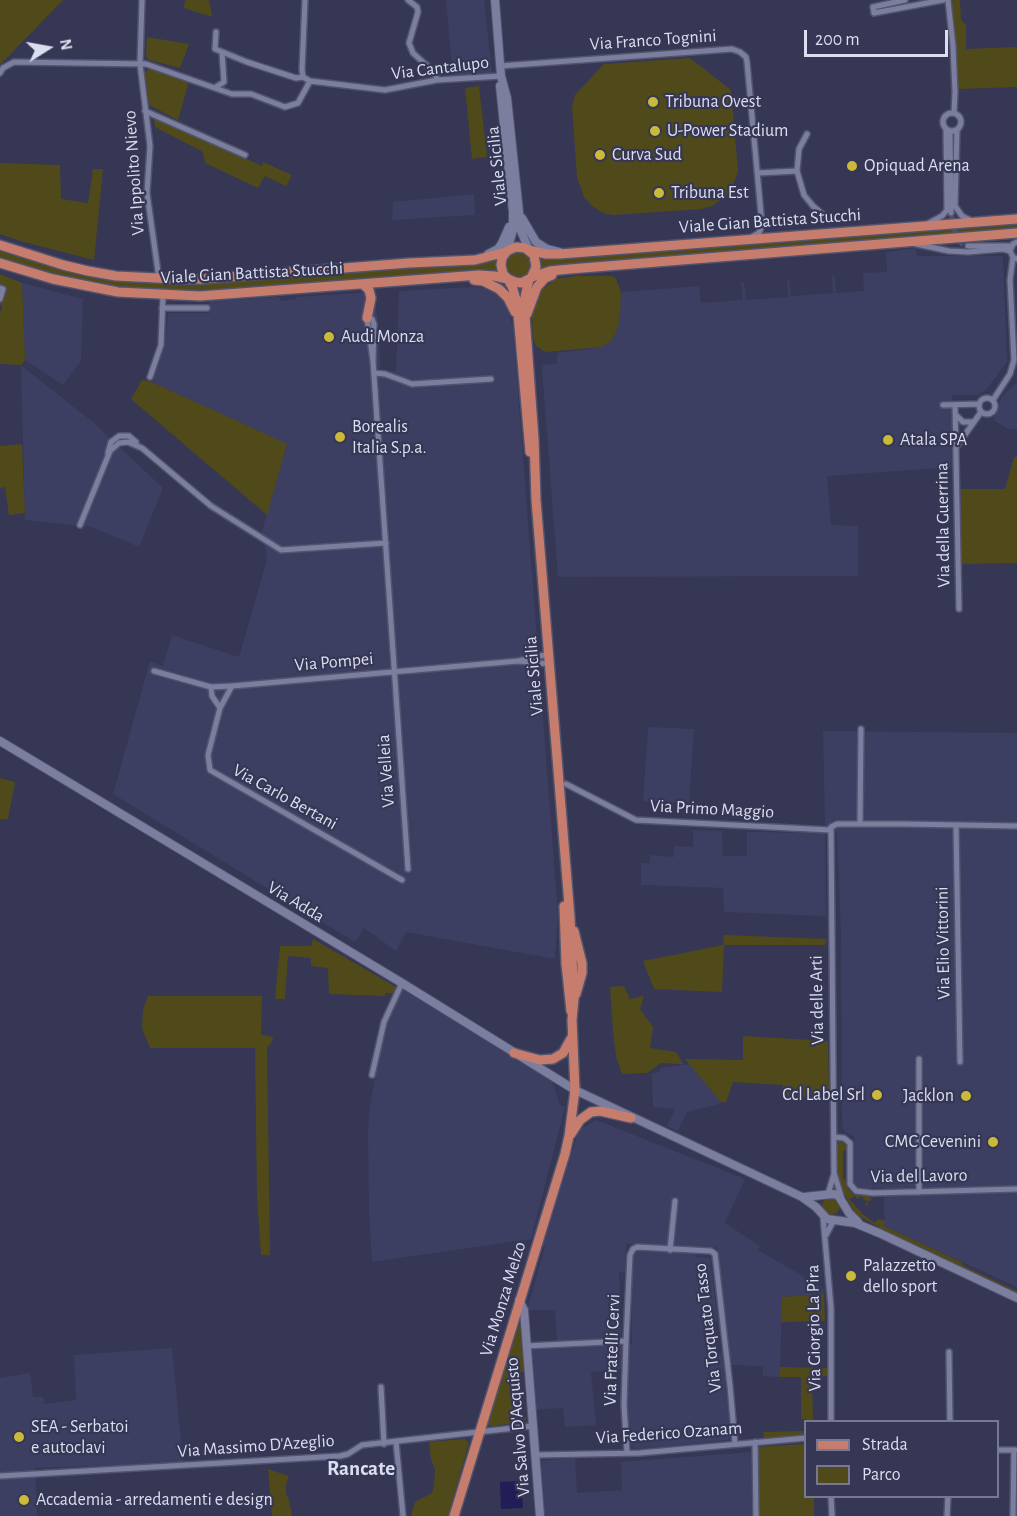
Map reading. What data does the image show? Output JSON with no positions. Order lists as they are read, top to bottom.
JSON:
{
  "streets": {
    "main road": [
      "Viale Sicilia",
      "Viale Gian Battista Stucchi",
      "Via Adda",
      "Via Monza Melzo",
      "Via Salvo D'Acquisto"
    ],
    "street": [
      "Via Franco Tognini",
      "Via Cantalupo",
      "Via Ippolito Nievo",
      "Via della Guerrina",
      "Via Pompei",
      "Via Velleia",
      "Via Carlo Bertani",
      "Via Primo Maggio",
      "Via Elio Vittorini",
      "Via delle Arti",
      "Via del Lavoro",
      "Via Torquato Tasso",
      "Via Giorgio La Pira",
      "Via Fratelli Cervi",
      "Via Federico Ozanam",
      "Via Massimo D'Azeglio"
    ]
  },
  "crossings": [
    ["Via Franco Tognini", "Viale Sicilia"],
    ["Via Cantalupo", "Viale Sicilia"],
    ["Viale Sicilia", "Viale Gian Battista Stucchi"],
    ["Viale Sicilia", "Via Pompei"],
    ["Viale Sicilia", "Via Adda"],
    ["Viale Sicilia", "Via Monza Melzo"],
    ["Via Ippolito Nievo", "Viale Gian Battista Stucchi"],
    ["Via Pompei", "Via Velleia"],
    ["Via Pompei", "Via Carlo Bertani"],
    ["Via Primo Maggio", "Via Elio Vittorini"],
    ["Via Primo Maggio", "Via delle Arti"],
    ["Via Adda", "Via delle Arti"],
    ["Via Adda", "Via Monza Melzo"],
    ["Via Adda", "Via Giorgio La Pira"],
    ["Via delle Arti", "Via del Lavoro"],
    ["Via delle Arti", "Via Giorgio La Pira"],
    ["Via Monza Melzo", "Via Salvo D'Acquisto"],
    ["Via Monza Melzo", "Via Massimo D'Azeglio"],
    ["Via Torquato Tasso", "Via Fratelli Cervi"],
    ["Via Torquato Tasso", "Via Federico Ozanam"],
    ["Via Fratelli Cervi", "Via Federico Ozanam"],
    ["Via Salvo D'Acquisto", "Via Federico Ozanam"],
    ["Via Salvo D'Acquisto", "Via Massimo D'Azeglio"]
  ],
  "districts": ["Rancate"],
  "places": [
    "Tribuna Ovest",
    "U-Power Stadium",
    "Curva Sud",
    "Opiquad Arena",
    "Tribuna Est",
    "Audi Monza",
    "Borealis Italia S.p.a.",
    "Atala SPA",
    "Ccl Label Srl",
    "Jacklon",
    "CMC Cevenini",
    "Palazzetto dello sport",
    "SEA - Serbatoi e autoclavi",
    "Accademia - arredamenti e design"
  ],
  "legend": ["Strada", "Parco"],
  "scale_bar": "200 m",
  "north": "right"
}
